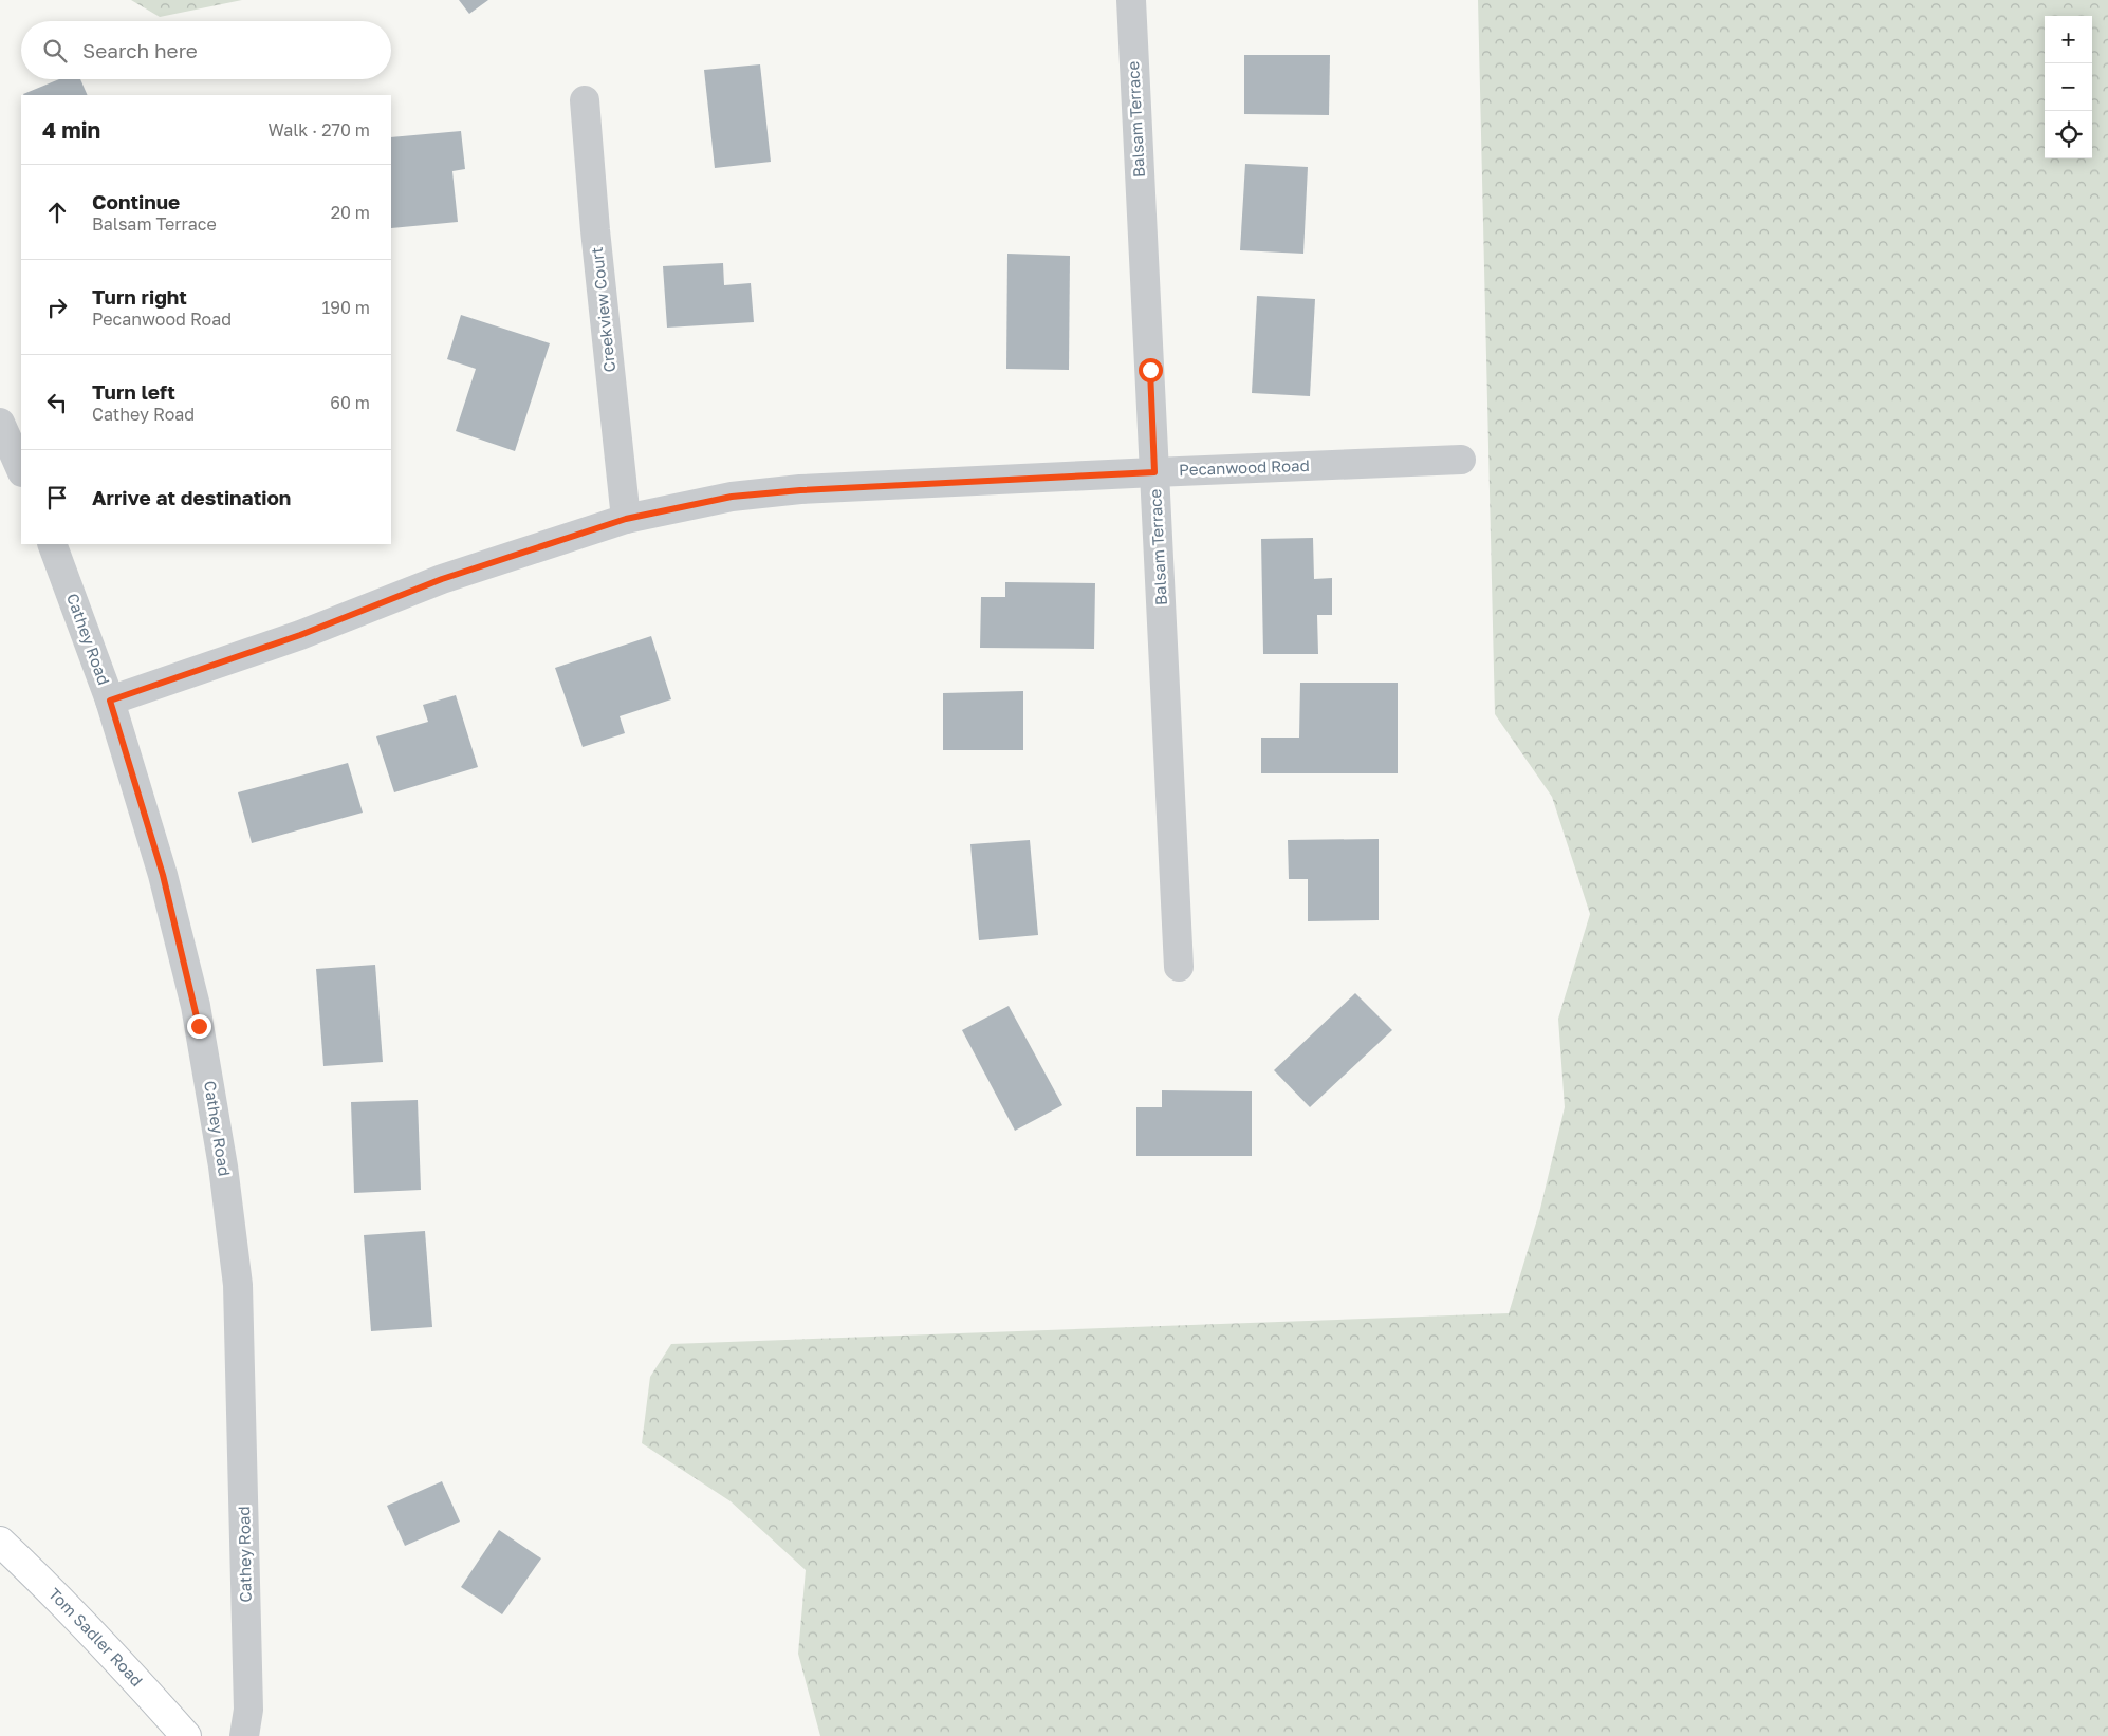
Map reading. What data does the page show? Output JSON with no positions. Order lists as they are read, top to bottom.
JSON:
{
  "streets": {
    "street": [
      "Balsam Terrace",
      "Creekview Court",
      "Pecanwood Road",
      "Cathey Road",
      "Tom Sadler Road"
    ]
  },
  "crossings": [
    ["Balsam Terrace", "Pecanwood Road"],
    ["Creekview Court", "Pecanwood Road"],
    ["Pecanwood Road", "Cathey Road"]
  ],
  "page": {
    "map_buttons": ["+", "−"],
    "search": "Search here",
    "heading": ["4 min", "Walk · 270 m"],
    "list": [
      ["Continue", "Balsam Terrace", "20 m"],
      ["Turn right", "Pecanwood Road", "190 m"],
      ["Turn left", "Cathey Road", "60 m"],
      "Arrive at destination"
    ]
  }
}
